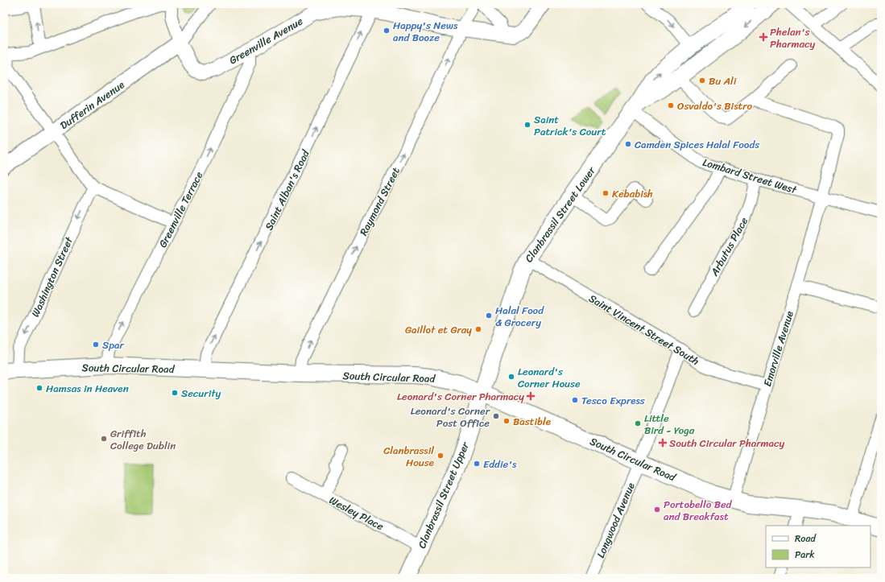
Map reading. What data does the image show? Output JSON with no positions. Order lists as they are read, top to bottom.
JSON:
{
  "streets": {
    "main road": ["Clanbrassil Street Lower", "South Circular Road", "Clanbrassil Street Upper"],
    "street": [
      "Greenville Avenue",
      "Dufferin Avenue",
      "Lombard Street West",
      "Saint Alban's Road",
      "Raymond Street",
      "Greenville Terrace",
      "Arbutus Place",
      "Washington Street",
      "Saint Vincent Street South",
      "Emorville Avenue",
      "Wesley Place",
      "Longwood Avenue"
    ]
  },
  "crossings": [
    ["Greenville Avenue", "Dufferin Avenue"],
    ["Greenville Avenue", "Saint Alban's Road"],
    ["Greenville Avenue", "Raymond Street"],
    ["Greenville Avenue", "Greenville Terrace"],
    ["Lombard Street West", "Clanbrassil Street Lower"],
    ["Lombard Street West", "Arbutus Place"],
    ["Lombard Street West", "Emorville Avenue"],
    ["Saint Alban's Road", "South Circular Road"],
    ["Raymond Street", "South Circular Road"],
    ["Greenville Terrace", "South Circular Road"],
    ["Clanbrassil Street Lower", "Saint Vincent Street South"],
    ["Clanbrassil Street Lower", "South Circular Road"],
    ["Clanbrassil Street Lower", "Clanbrassil Street Upper"],
    ["Washington Street", "South Circular Road"],
    ["Saint Vincent Street South", "Emorville Avenue"],
    ["Saint Vincent Street South", "Longwood Avenue"],
    ["Emorville Avenue", "South Circular Road"],
    ["South Circular Road", "Clanbrassil Street Upper"],
    ["South Circular Road", "Longwood Avenue"],
    ["Clanbrassil Street Upper", "Wesley Place"]
  ],
  "one_way": [
    "Saint Alban's Road",
    "Raymond Street",
    "Greenville Terrace",
    "Washington Street"
  ],
  "places": {
    "other": [
      "Happy's News and Booze",
      "Bu Ali",
      "Osvaldo's Bistro",
      "Saint Patrick's Court",
      "Camden Spices Halal Foods",
      "Kebabish",
      "Halal Food & Grocery",
      "Gaillot et Gray",
      "Spar",
      "Leonard's Corner House",
      "Hamsas in Heaven",
      "Security",
      "Tesco Express",
      "Leonard's Corner Post Office",
      "Bastible",
      "Little Bird - Yoga",
      "Griffith College Dublin",
      "Clanbrassil House",
      "Eddie's",
      "Portobello Bed and Breakfast"
    ],
    "health": ["Phelan's Pharmacy", "Leonard's Corner Pharmacy", "South Circular Pharmacy"]
  },
  "legend": ["Road", "Park"]
}
